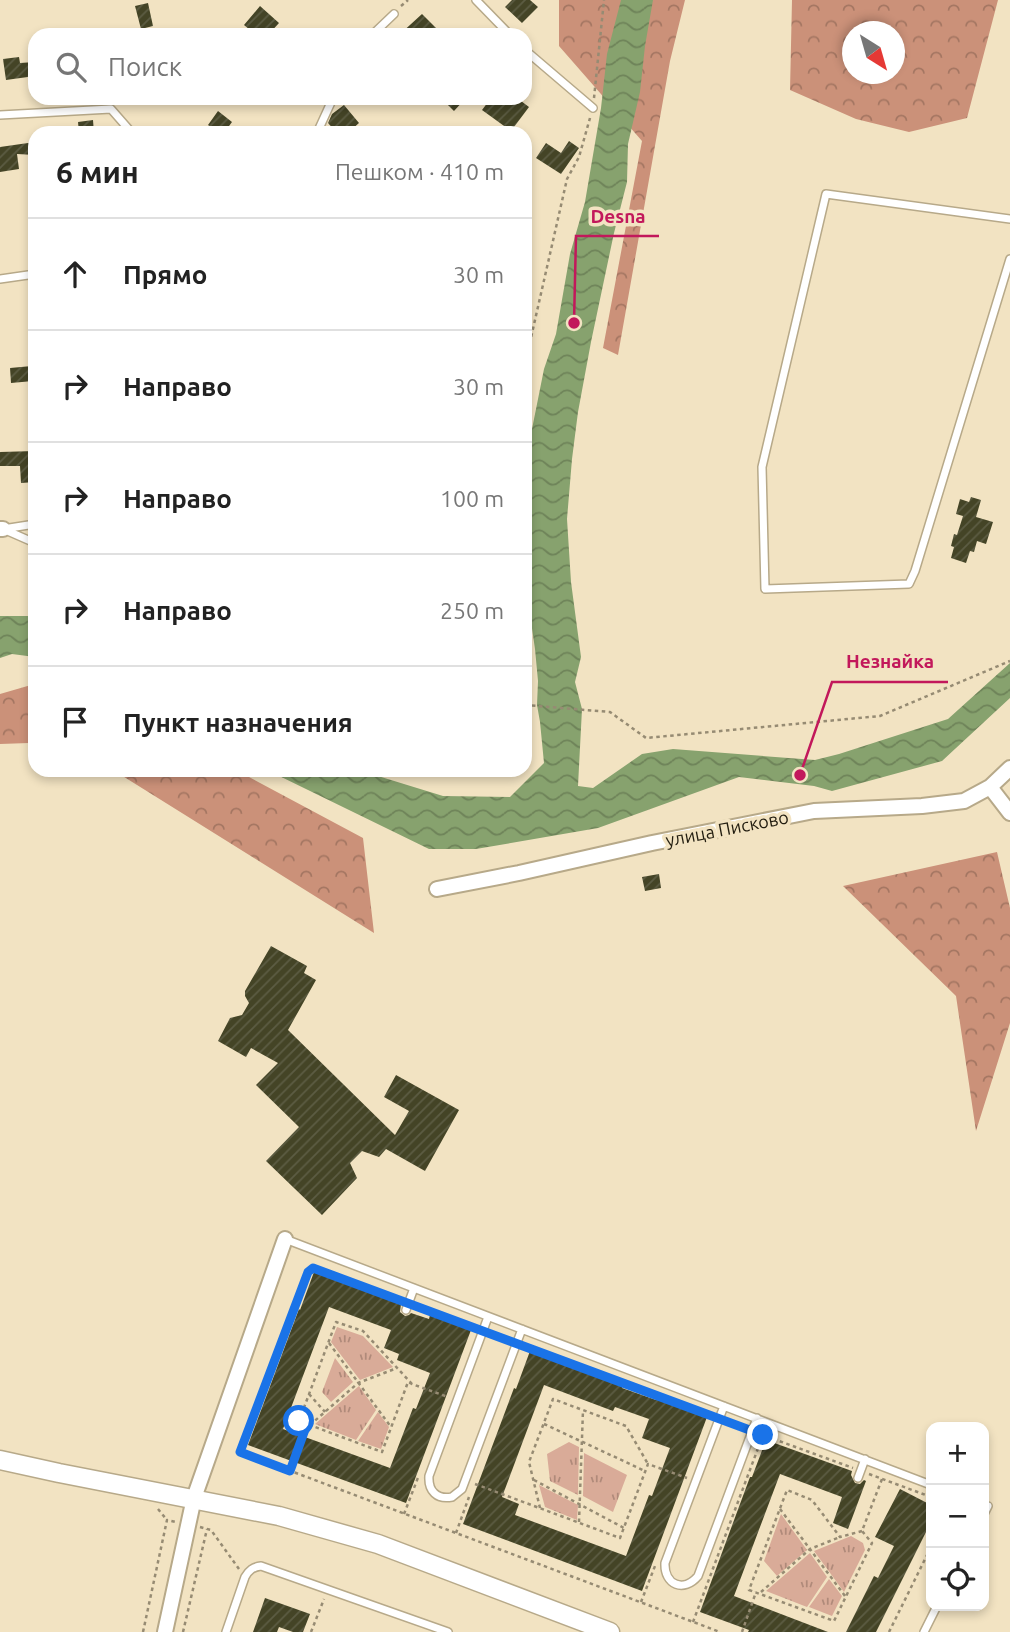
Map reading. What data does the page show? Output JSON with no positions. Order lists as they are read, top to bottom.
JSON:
{
  "streets": {
    "street": ["улица Писково"]
  },
  "places": ["Desna", "Незнайка"],
  "north": "bottom right",
  "page": {
    "search": "Поиск",
    "heading": ["6 мин", "Пешком · 410 m"],
    "list": [
      ["Прямо", "30 m"],
      ["Направо", "30 m"],
      ["Направо", "100 m"],
      ["Направо", "250 m"],
      "Пункт назначения"
    ],
    "map_buttons": ["+", "−"]
  }
}
